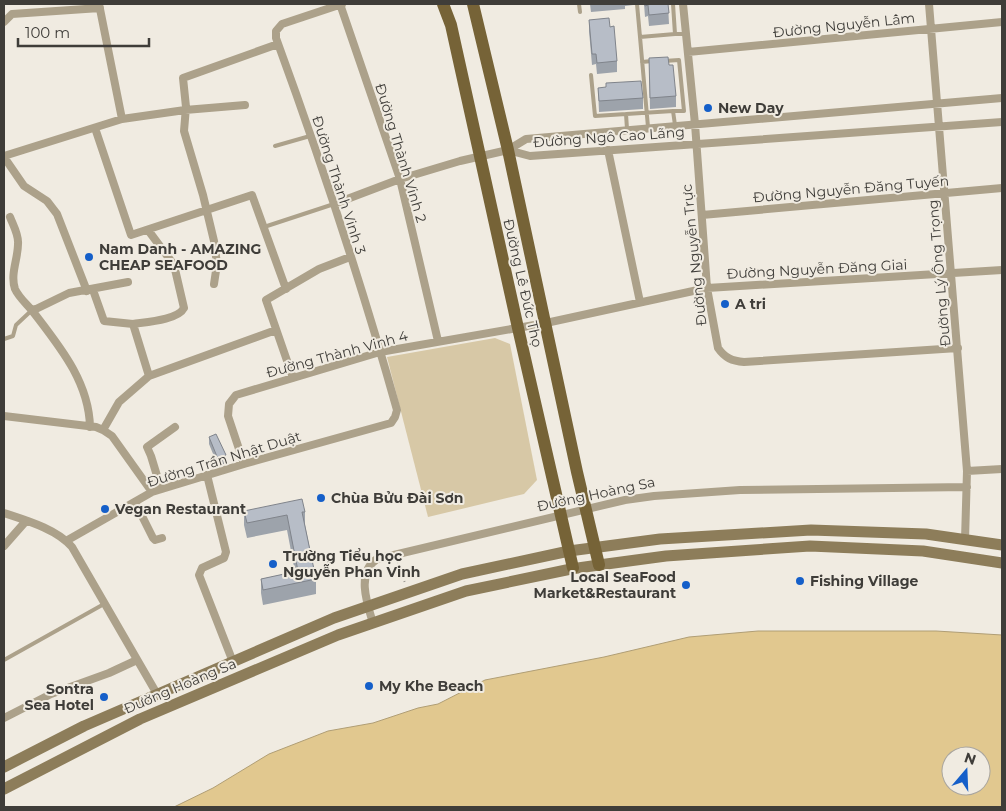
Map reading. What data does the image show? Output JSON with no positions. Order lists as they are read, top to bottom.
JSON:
{
  "streets": {
    "main road": ["Đường Lê Đức Thọ", "Đường Hoàng Sa"],
    "street": [
      "Đường Nguyễn Lâm",
      "Đường Ngô Cao Lãng",
      "Đường Thành Vinh 2",
      "Đường Thành Vinh 3",
      "Đường Nguyễn Đăng Tuyến",
      "Đường Nguyễn Trực",
      "Đường Nguyễn Đăng Giai",
      "Đường Lý Ông Trọng",
      "Đường Thành Vinh 4",
      "Đường Trần Nhật Duật"
    ]
  },
  "crossings": [
    ["Đường Nguyễn Lâm", "Đường Nguyễn Trực"],
    ["Đường Nguyễn Lâm", "Đường Lý Ông Trọng"],
    ["Đường Ngô Cao Lãng", "Đường Nguyễn Trực"],
    ["Đường Ngô Cao Lãng", "Đường Lý Ông Trọng"],
    ["Đường Ngô Cao Lãng", "Đường Lê Đức Thọ"],
    ["Đường Thành Vinh 2", "Đường Thành Vinh 4"],
    ["Đường Thành Vinh 3", "Đường Thành Vinh 4"],
    ["Đường Thành Vinh 3", "Đường Trần Nhật Duật"],
    ["Đường Nguyễn Đăng Tuyến", "Đường Nguyễn Trực"],
    ["Đường Nguyễn Đăng Tuyến", "Đường Lý Ông Trọng"],
    ["Đường Nguyễn Trực", "Đường Nguyễn Đăng Giai"],
    ["Đường Nguyễn Trực", "Đường Lý Ông Trọng"],
    ["Đường Nguyễn Đăng Giai", "Đường Lý Ông Trọng"],
    ["Đường Nguyễn Đăng Giai", "Đường Lê Đức Thọ"],
    ["Đường Nguyễn Đăng Giai", "Đường Thành Vinh 4"],
    ["Đường Lý Ông Trọng", "Đường Hoàng Sa"],
    ["Đường Lê Đức Thọ", "Đường Thành Vinh 4"],
    ["Đường Lê Đức Thọ", "Đường Hoàng Sa"],
    ["Đường Thành Vinh 4", "Đường Trần Nhật Duật"]
  ],
  "places": [
    "New Day",
    "Nam Danh - AMAZING CHEAP SEAFOOD",
    "A tri",
    "Chùa Bửu Đài Sơn",
    "Vegan Restaurant",
    "Trường Tiểu học Nguyễn Phan Vinh",
    "Fishing Village",
    "Local SeaFood Market&Restaurant",
    "My Khe Beach",
    "Sontra Sea Hotel"
  ],
  "scale_bar": "100 m",
  "north": "top"
}
